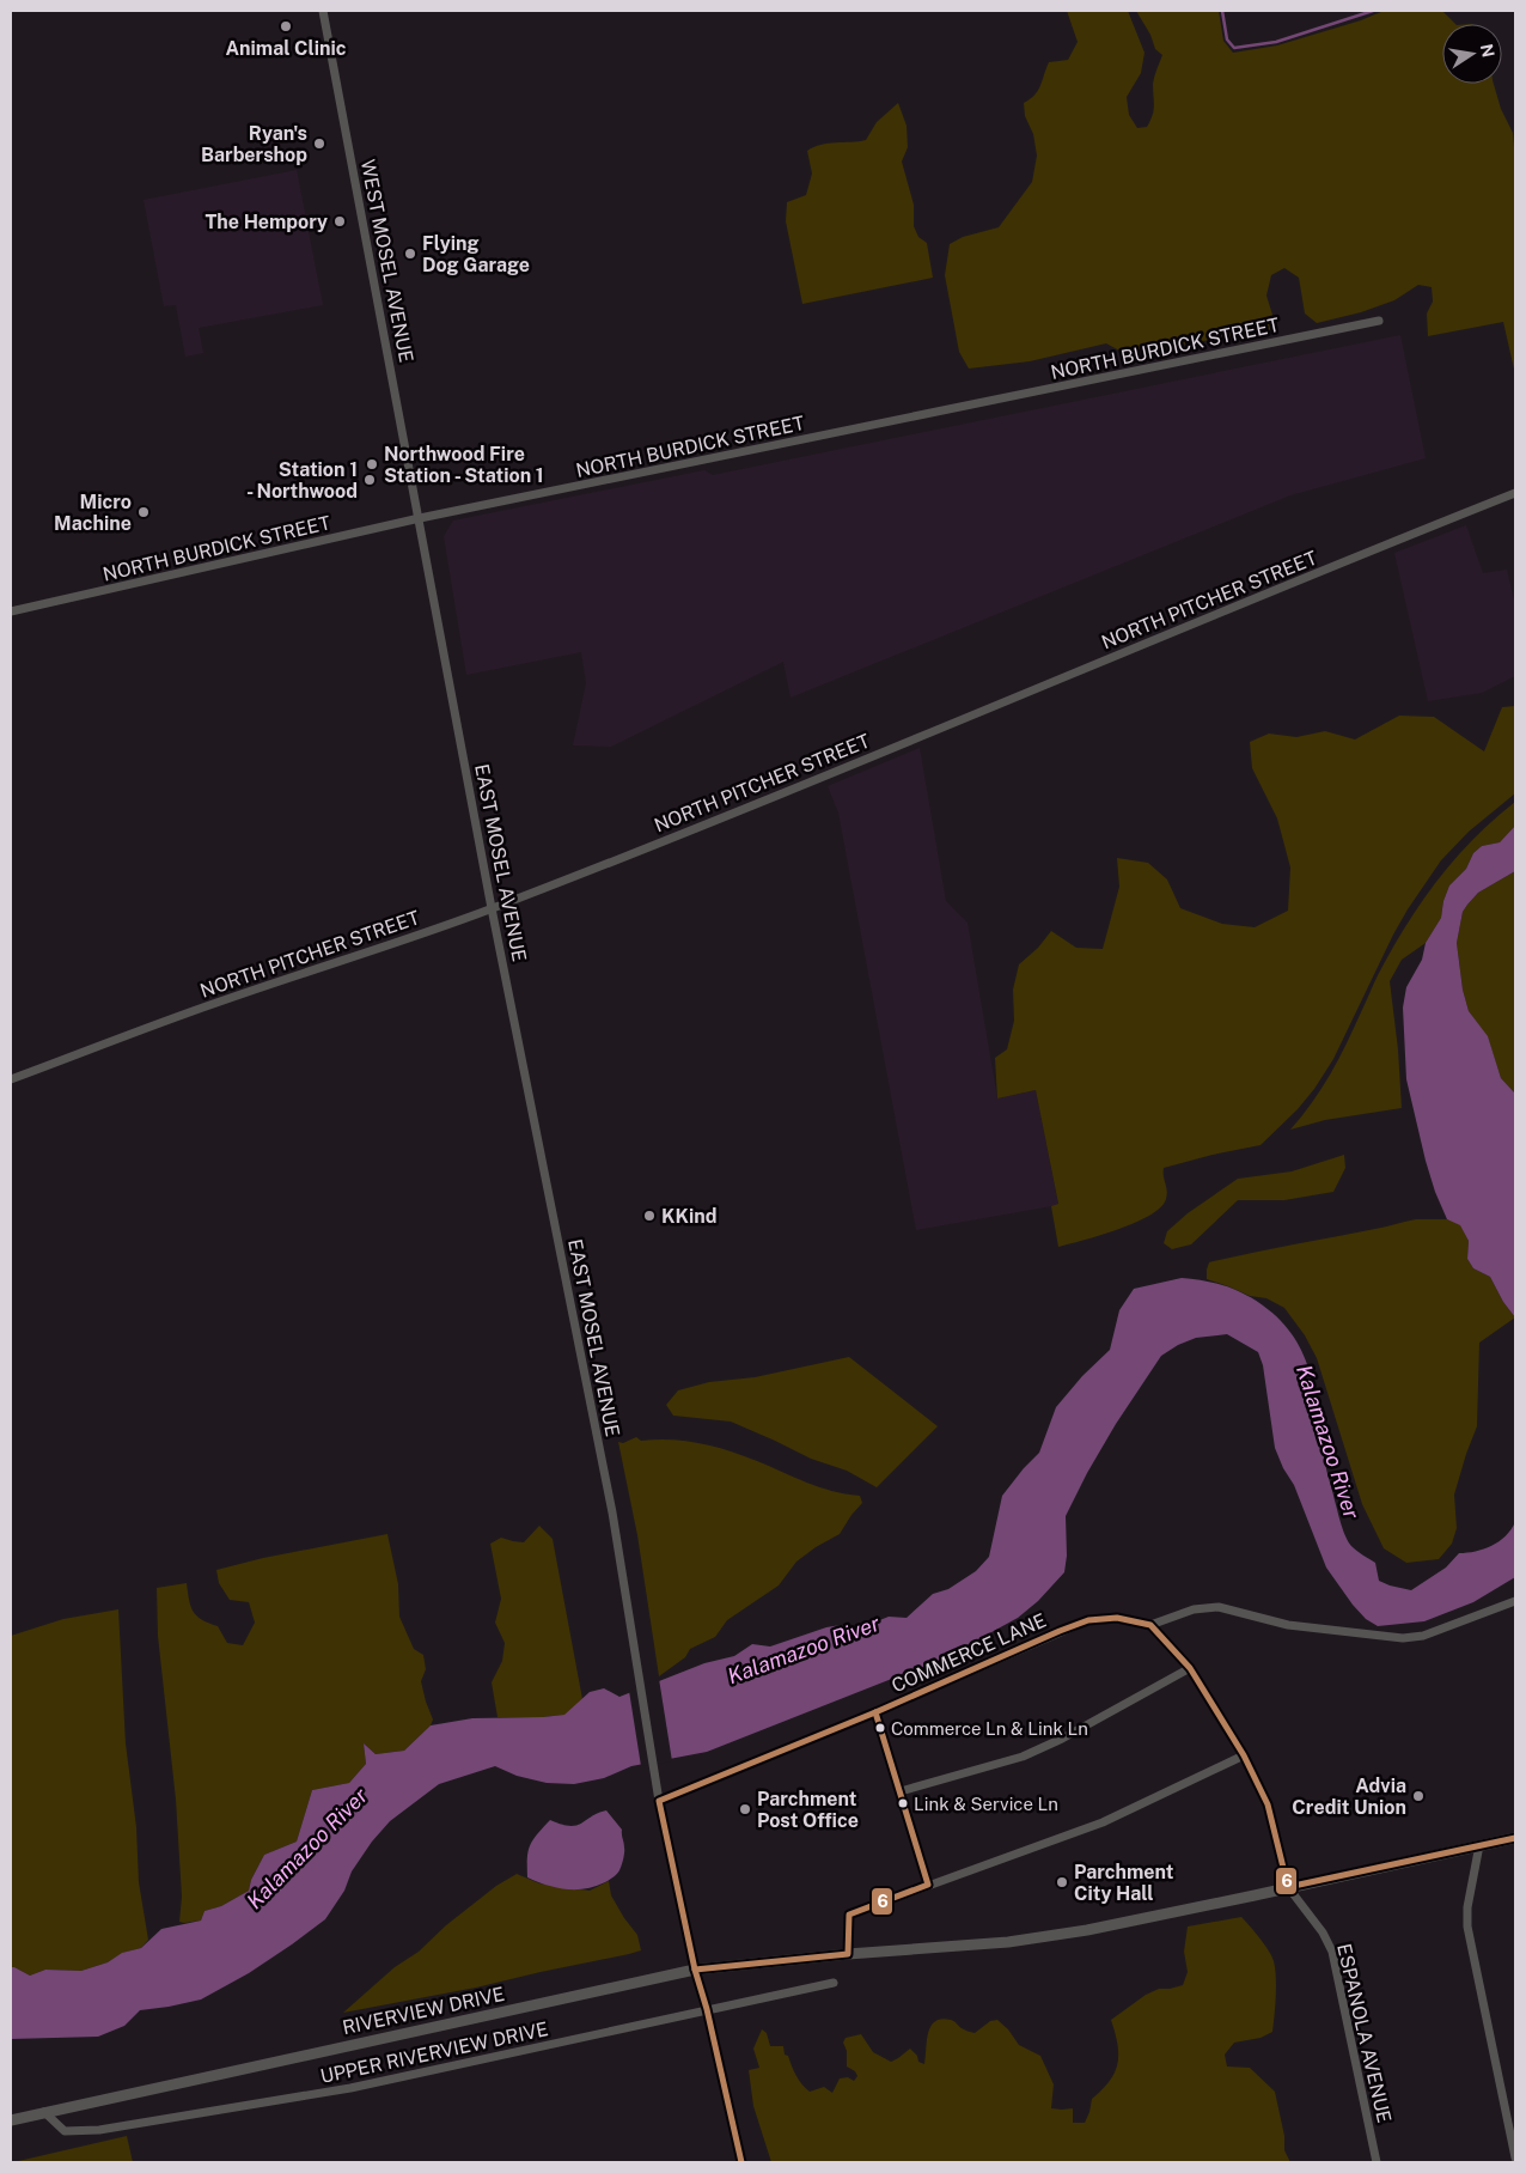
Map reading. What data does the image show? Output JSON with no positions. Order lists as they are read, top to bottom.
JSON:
{
  "streets": {
    "street": [
      "WEST MOSEL AVENUE",
      "NORTH BURDICK STREET",
      "NORTH PITCHER STREET",
      "EAST MOSEL AVENUE",
      "COMMERCE LANE",
      "RIVERVIEW DRIVE",
      "ESPANOLA AVENUE",
      "UPPER RIVERVIEW DRIVE"
    ]
  },
  "crossings": [
    ["WEST MOSEL AVENUE", "NORTH BURDICK STREET"],
    ["WEST MOSEL AVENUE", "EAST MOSEL AVENUE"],
    ["NORTH BURDICK STREET", "EAST MOSEL AVENUE"],
    ["NORTH PITCHER STREET", "EAST MOSEL AVENUE"],
    ["EAST MOSEL AVENUE", "COMMERCE LANE"],
    ["EAST MOSEL AVENUE", "RIVERVIEW DRIVE"],
    ["EAST MOSEL AVENUE", "UPPER RIVERVIEW DRIVE"],
    ["RIVERVIEW DRIVE", "ESPANOLA AVENUE"],
    ["RIVERVIEW DRIVE", "UPPER RIVERVIEW DRIVE"]
  ],
  "water": ["Kalamazoo River"],
  "places": [
    "Animal Clinic",
    "Ryan's Barbershop",
    "The Hempory",
    "Flying Dog Garage",
    "Northwood Fire Station - Station 1",
    "Station 1 - Northwood",
    "Micro Machine",
    "KKind",
    "Commerce Ln & Link Ln",
    "Advia Credit Union",
    "Link & Service Ln",
    "Parchment Post Office",
    "Parchment City Hall"
  ],
  "lines": ["transit line 6"],
  "north": "right"
}
